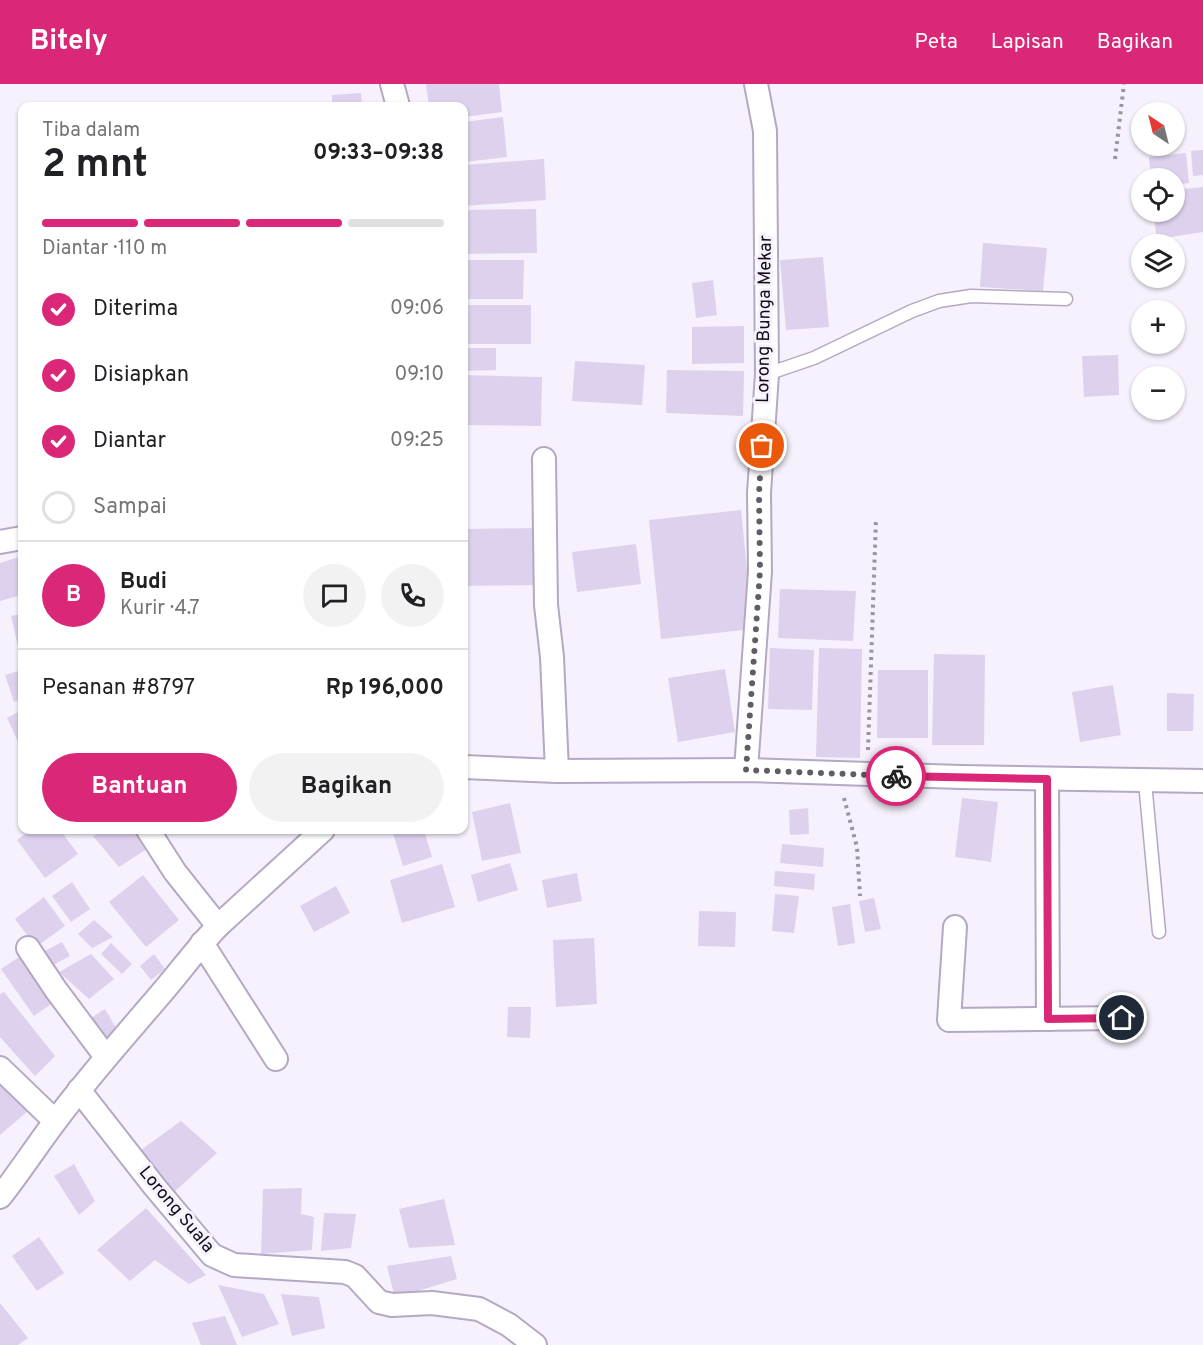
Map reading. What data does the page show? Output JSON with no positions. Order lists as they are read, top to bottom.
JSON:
{
  "streets": {
    "street": ["Lorong Bunga Mekar", "Lorong Suala"]
  },
  "north": "top left",
  "page": {
    "header": "Bitely",
    "nav": ["Peta", "Lapisan", "Bagikan"],
    "map_buttons": ["+", "−"],
    "heading": ["2 mnt", "Tiba dalam", "09:33–09:38"],
    "panel": [
      "Budi",
      "Kurir · 4.7",
      "Pesanan #8797",
      "Rp 196,000"
    ],
    "bar": "Diantar · 110 m",
    "list": [
      ["Diterima", "09:06"],
      ["Disiapkan", "09:10"],
      ["Diantar", "09:25"],
      "Sampai"
    ],
    "round": "B",
    "buttons": ["Bantuan", "Bagikan"]
  }
}
